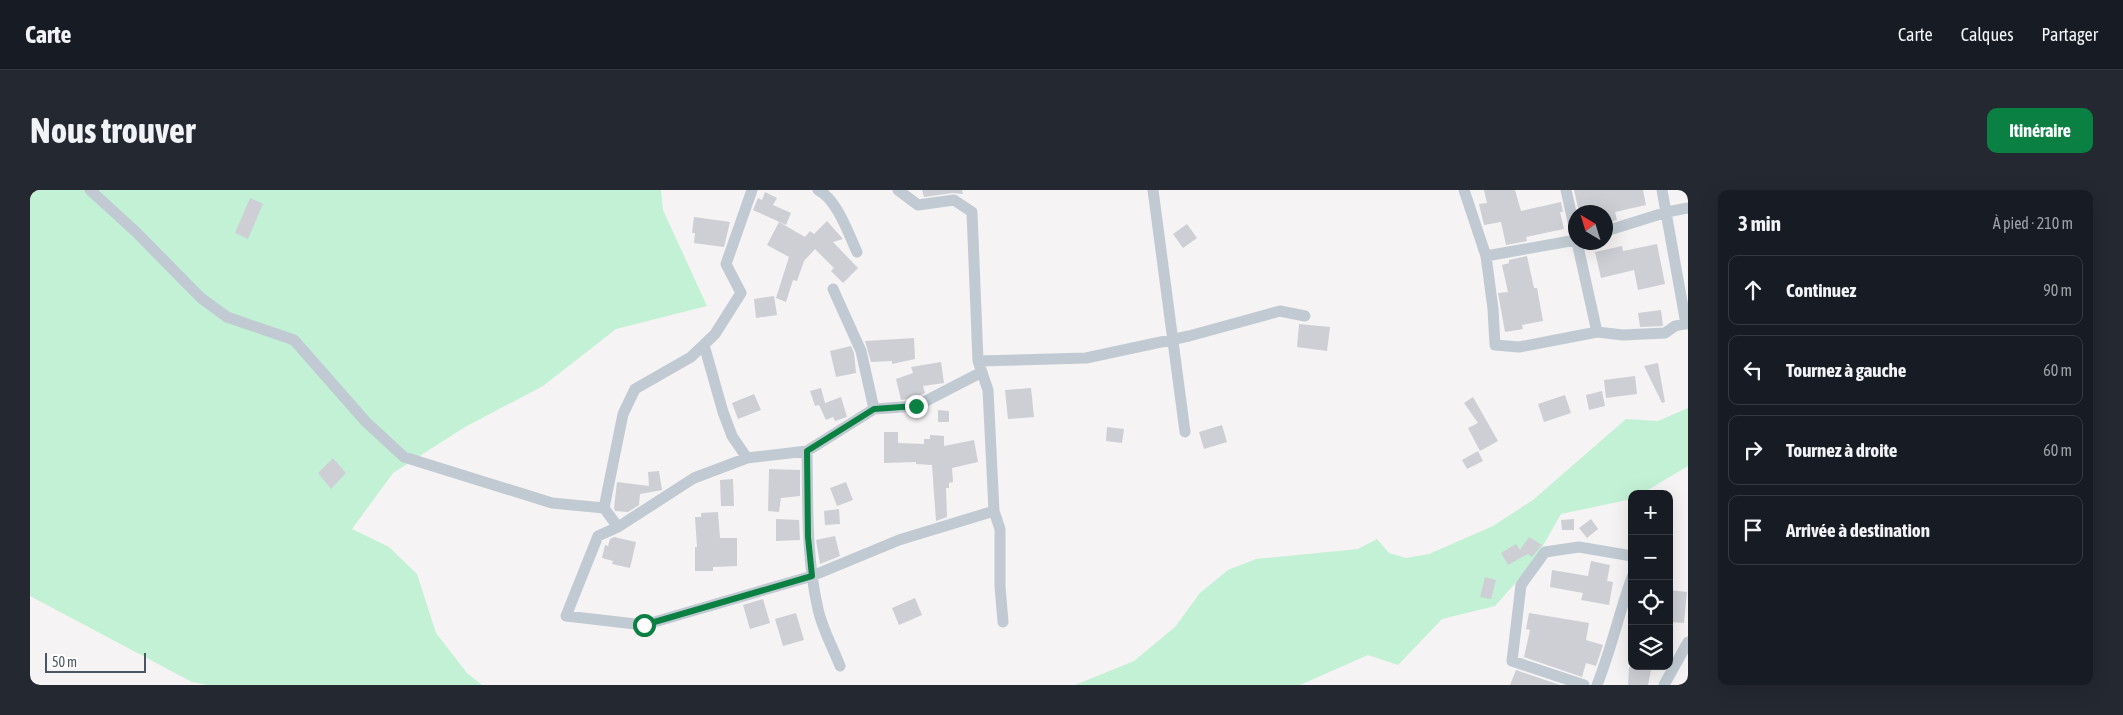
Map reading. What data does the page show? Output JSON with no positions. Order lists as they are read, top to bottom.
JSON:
{
  "scale_bar": "50 m",
  "north": "top left",
  "page": {
    "header": "Carte",
    "nav": ["Carte", "Calques", "Partager"],
    "buttons": "Itinéraire",
    "title": "Nous trouver",
    "heading": ["3 min", "À pied · 210 m"],
    "list": [
      ["Continuez", "90 m"],
      ["Tournez à gauche", "60 m"],
      ["Tournez à droite", "60 m"],
      "Arrivée à destination"
    ],
    "map_buttons": ["+", "−"],
    "scale": "50 m"
  }
}
